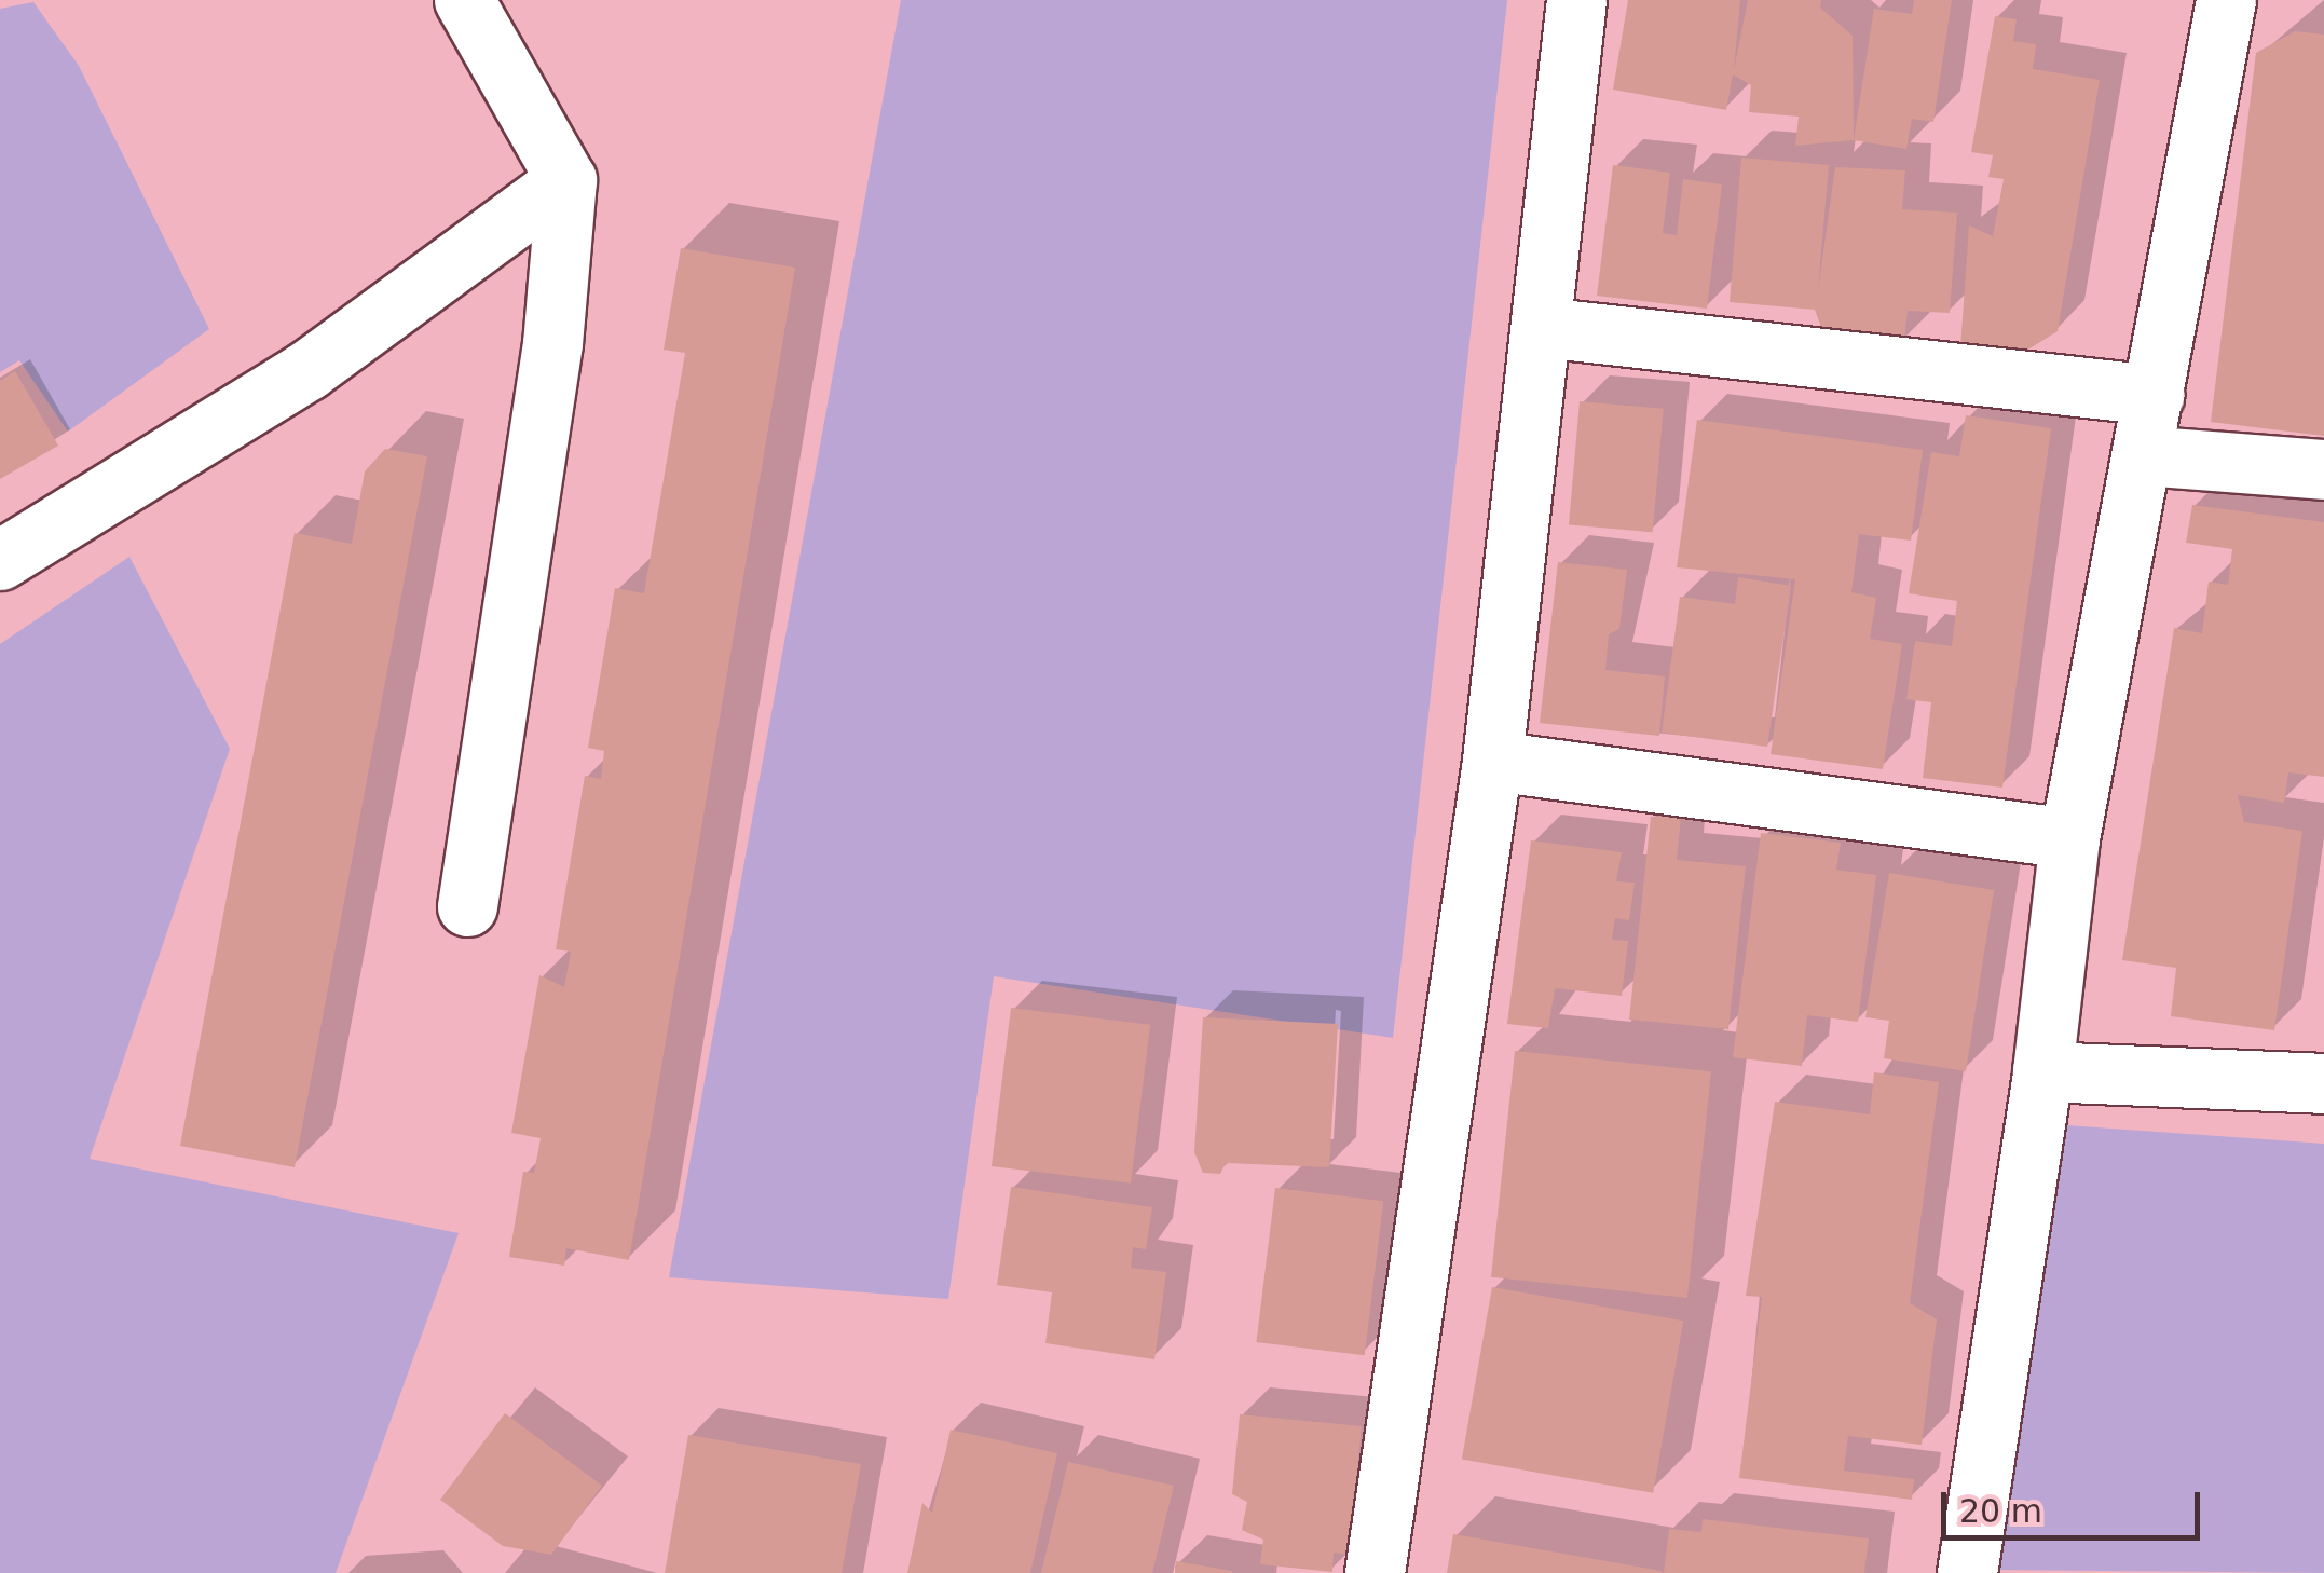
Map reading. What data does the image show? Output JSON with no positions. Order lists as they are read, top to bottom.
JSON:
{
  "scale_bar": "20 m"
}
